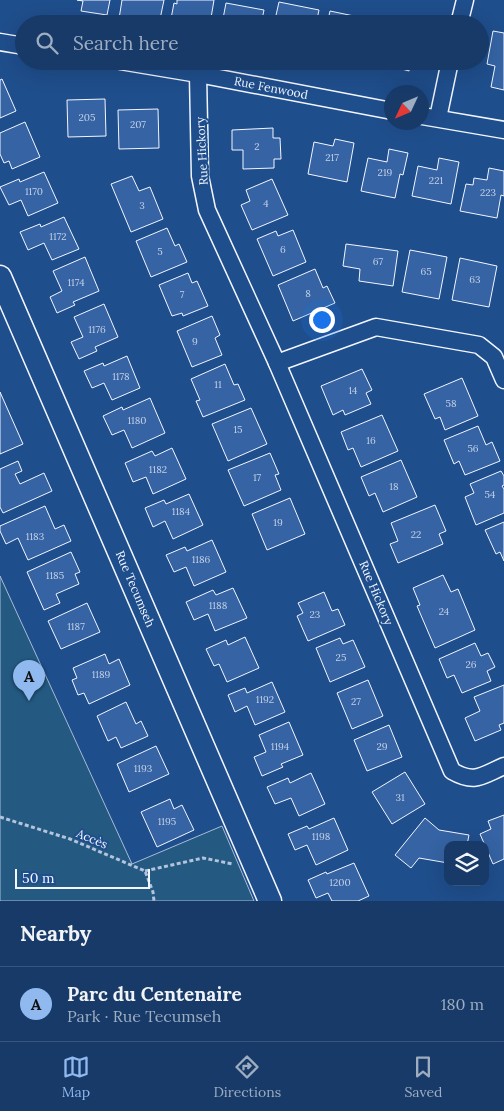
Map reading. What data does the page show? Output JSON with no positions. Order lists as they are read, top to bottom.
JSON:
{
  "streets": {
    "street": ["Rue Fenwood", "Rue Hickory", "Rue Tecumseh"],
    "path": ["Accès"]
  },
  "crossings": [
    ["Rue Fenwood", "Rue Hickory"]
  ],
  "house_numbers": [
    "205",
    "207",
    "2",
    "217",
    "219",
    "221",
    "1170",
    "223",
    "4",
    "3",
    "1172",
    "6",
    "5",
    "67",
    "65",
    "63",
    "1174",
    "8",
    "7",
    "1176",
    "9",
    "1178",
    "11",
    "14",
    "58",
    "1180",
    "15",
    "16",
    "56",
    "1182",
    "17",
    "18",
    "54",
    "1184",
    "19",
    "22",
    "1183",
    "1186",
    "1185",
    "1188",
    "24",
    "23",
    "1187",
    "25",
    "26",
    "1189",
    "1192",
    "27",
    "1194",
    "29",
    "1193",
    "31",
    "1195",
    "1198",
    "1200"
  ],
  "scale_bar": "50 m",
  "north": "bottom left",
  "page": {
    "search": "Search here",
    "pins": "A",
    "scale": "50 m",
    "heading": "Nearby",
    "list": [
      {
        "mark": "A",
        "name": "Parc du Centenaire",
        "note": "Park · Rue Tecumseh",
        "value": "180 m"
      }
    ],
    "nav": ["Map", "Directions", "Saved"]
  }
}
